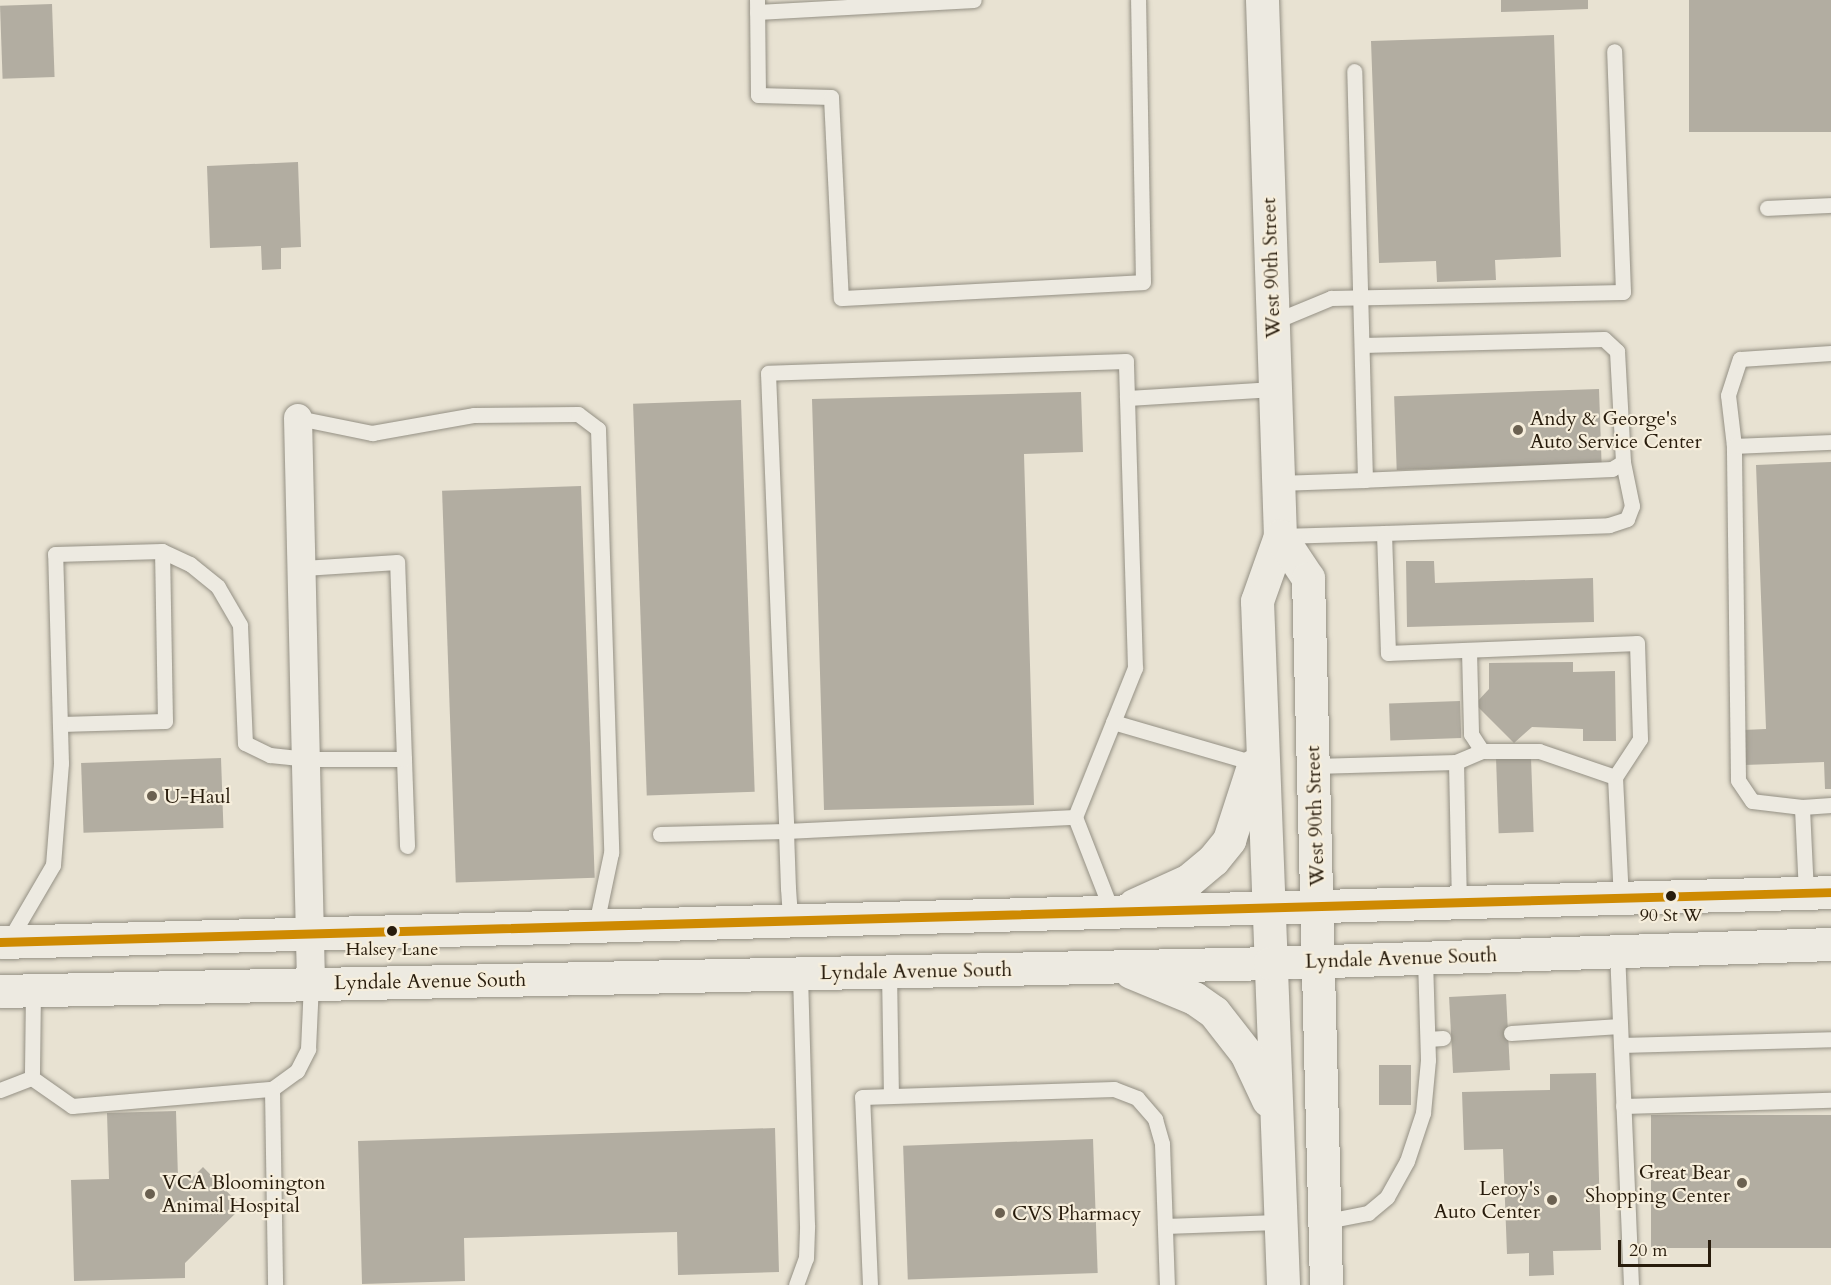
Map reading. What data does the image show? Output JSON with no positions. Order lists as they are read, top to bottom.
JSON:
{
  "streets": {
    "main road": ["West 90th Street", "Lyndale Avenue South"]
  },
  "crossings": [
    ["West 90th Street", "Lyndale Avenue South"]
  ],
  "places": [
    "Andy & George's Auto Service Center",
    "U-Haul",
    "90 St W",
    "Halsey Lane",
    "Great Bear Shopping Center",
    "VCA Bloomington Animal Hospital",
    "Leroy's Auto Center",
    "CVS Pharmacy"
  ],
  "scale_bar": "20 m"
}
